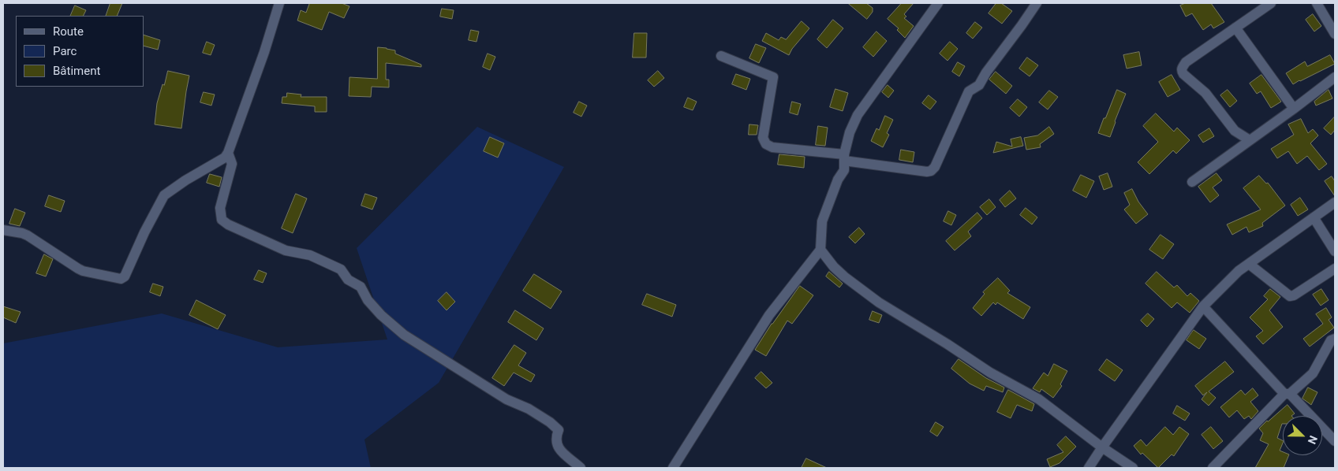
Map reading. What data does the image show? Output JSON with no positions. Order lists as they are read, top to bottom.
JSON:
{
  "legend": ["Route", "Parc", "Bâtiment"],
  "north": "bottom right"
}
